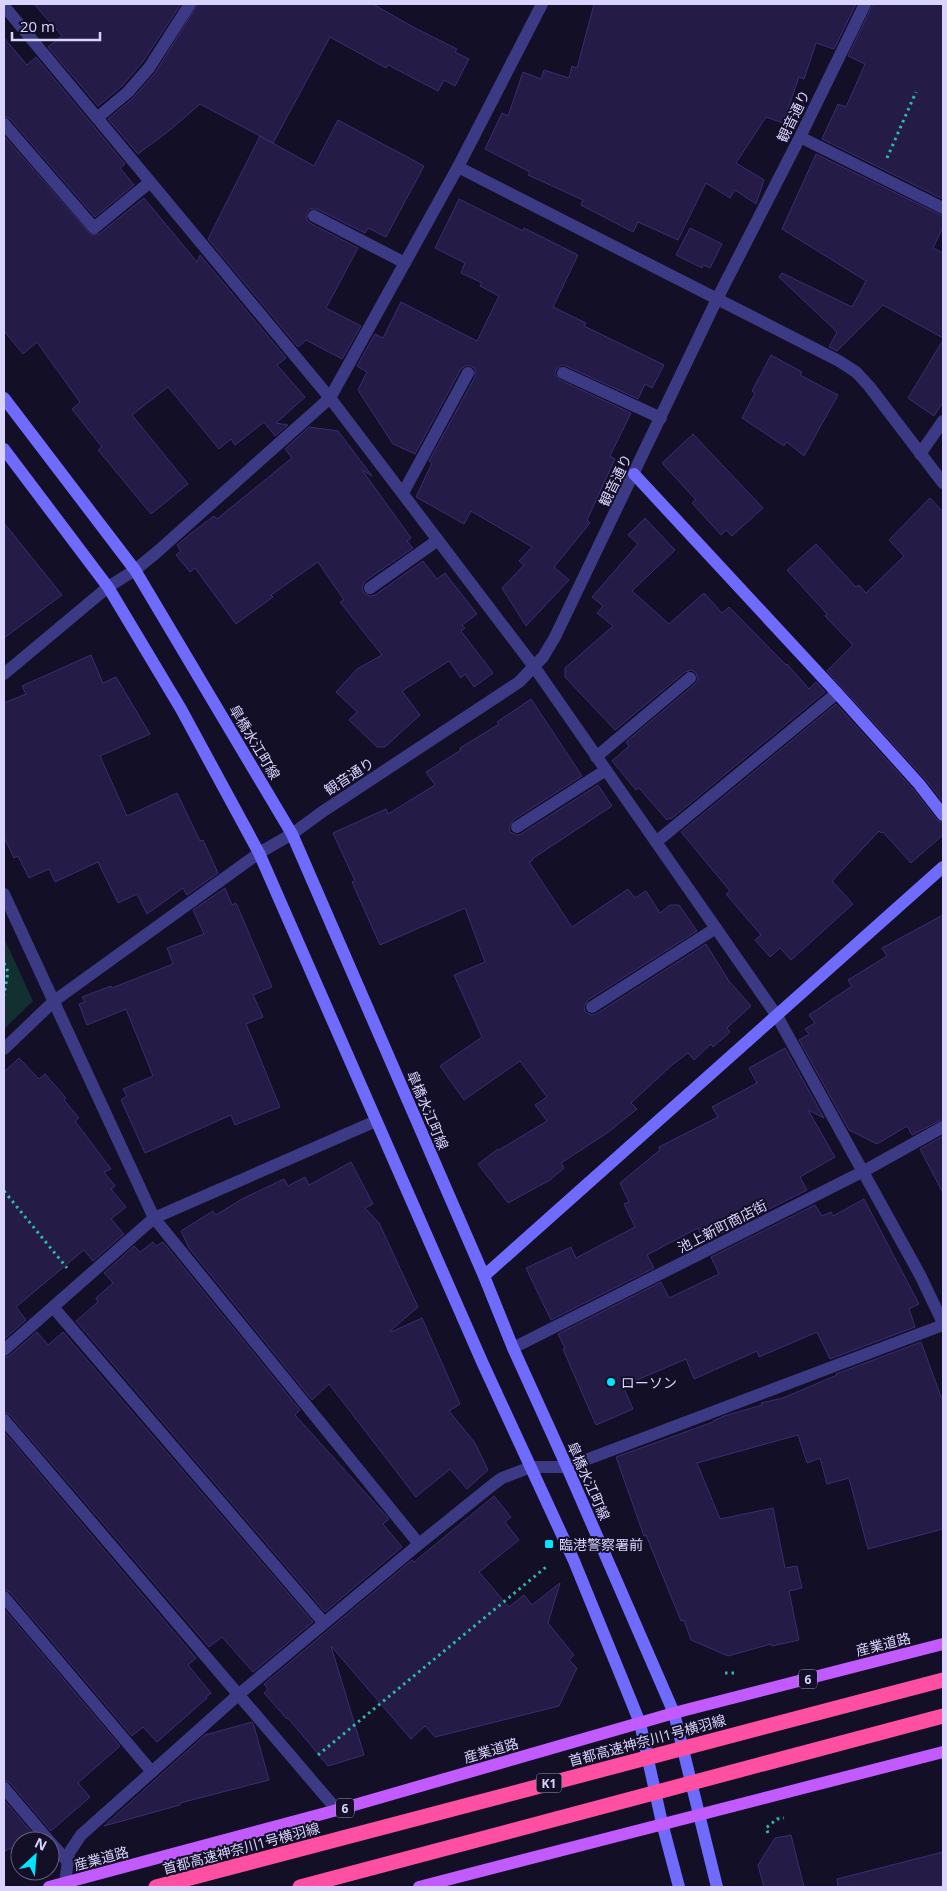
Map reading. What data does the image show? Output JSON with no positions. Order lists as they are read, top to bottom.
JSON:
{
  "streets": {
    "highway": ["首都高速神奈川1号横羽線", "K1"],
    "main road": ["産業道路", "6"],
    "street": ["観音通り", "皐橋水江町線", "池上新町商店街"]
  },
  "crossings": [
    ["観音通り", "皐橋水江町線"],
    ["皐橋水江町線", "池上新町商店街"],
    ["皐橋水江町線", "産業道路"]
  ],
  "places": {
    "other": ["ローソン"],
    "transit": ["臨港警察署前"]
  },
  "scale_bar": "20 m",
  "north": "top right"
}
